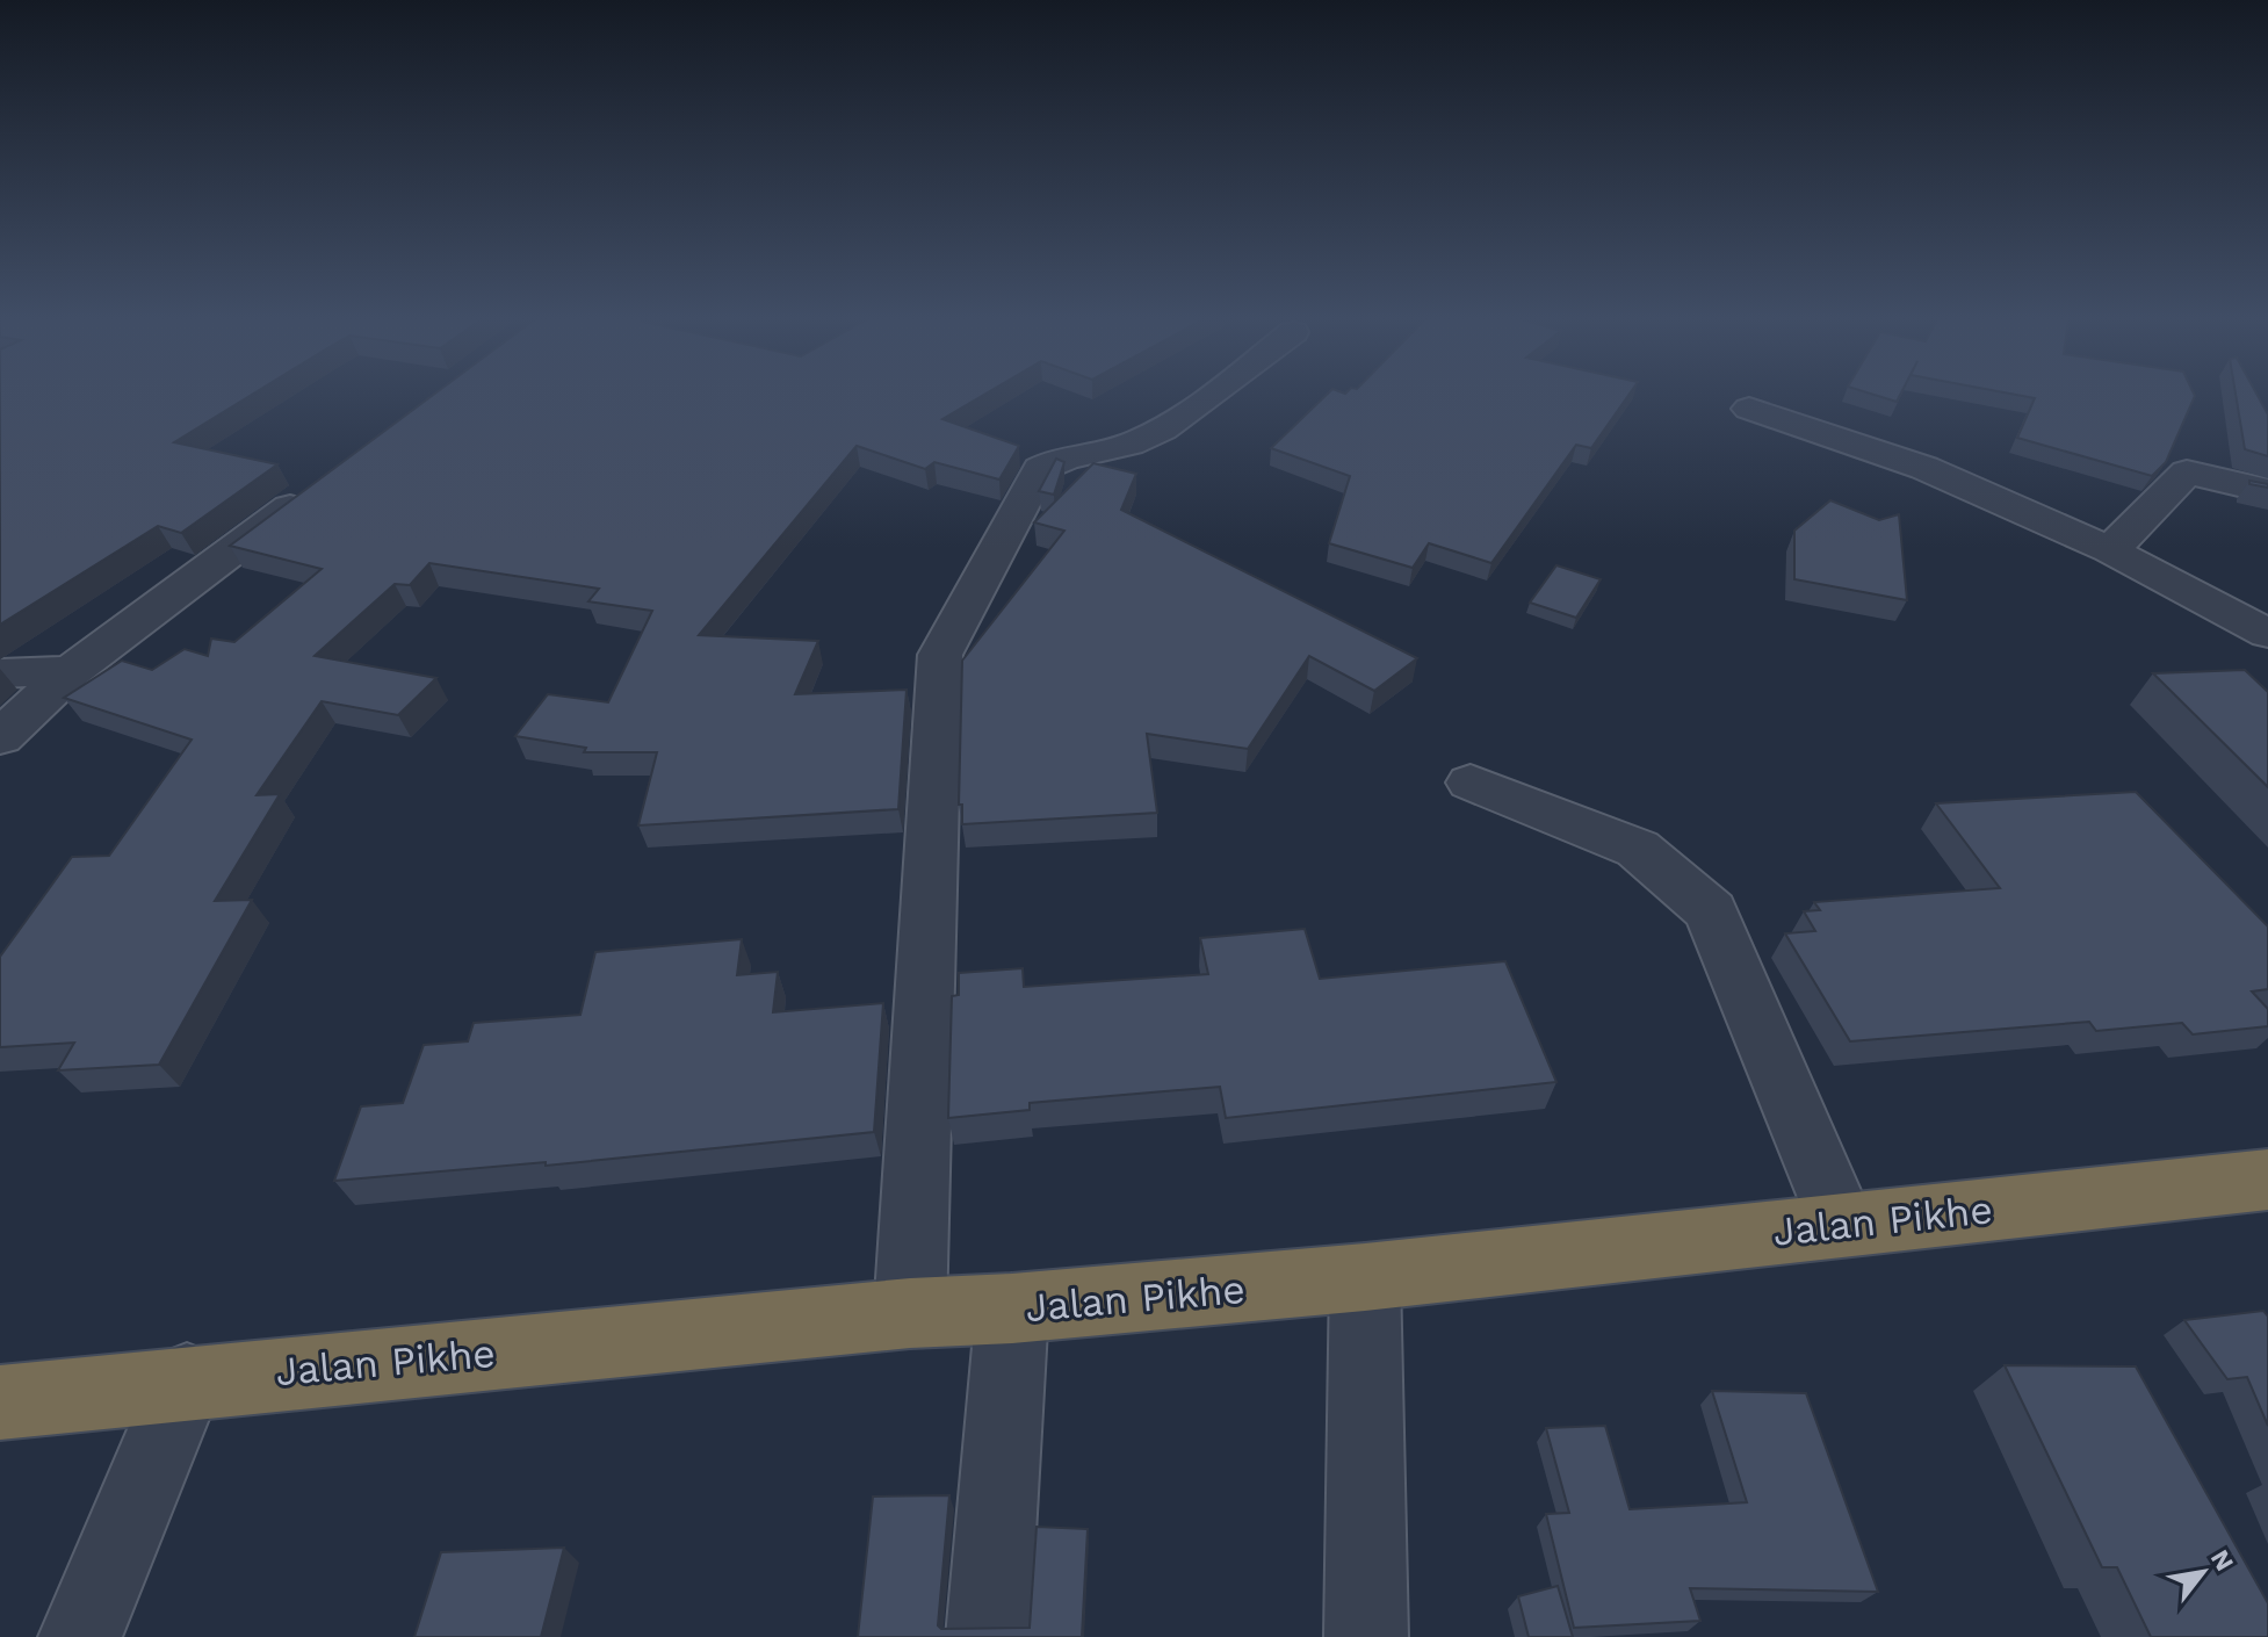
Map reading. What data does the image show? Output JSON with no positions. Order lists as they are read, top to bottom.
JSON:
{
  "streets": {
    "highway": ["Jalan Pikhe"]
  },
  "north": "top right"
}
